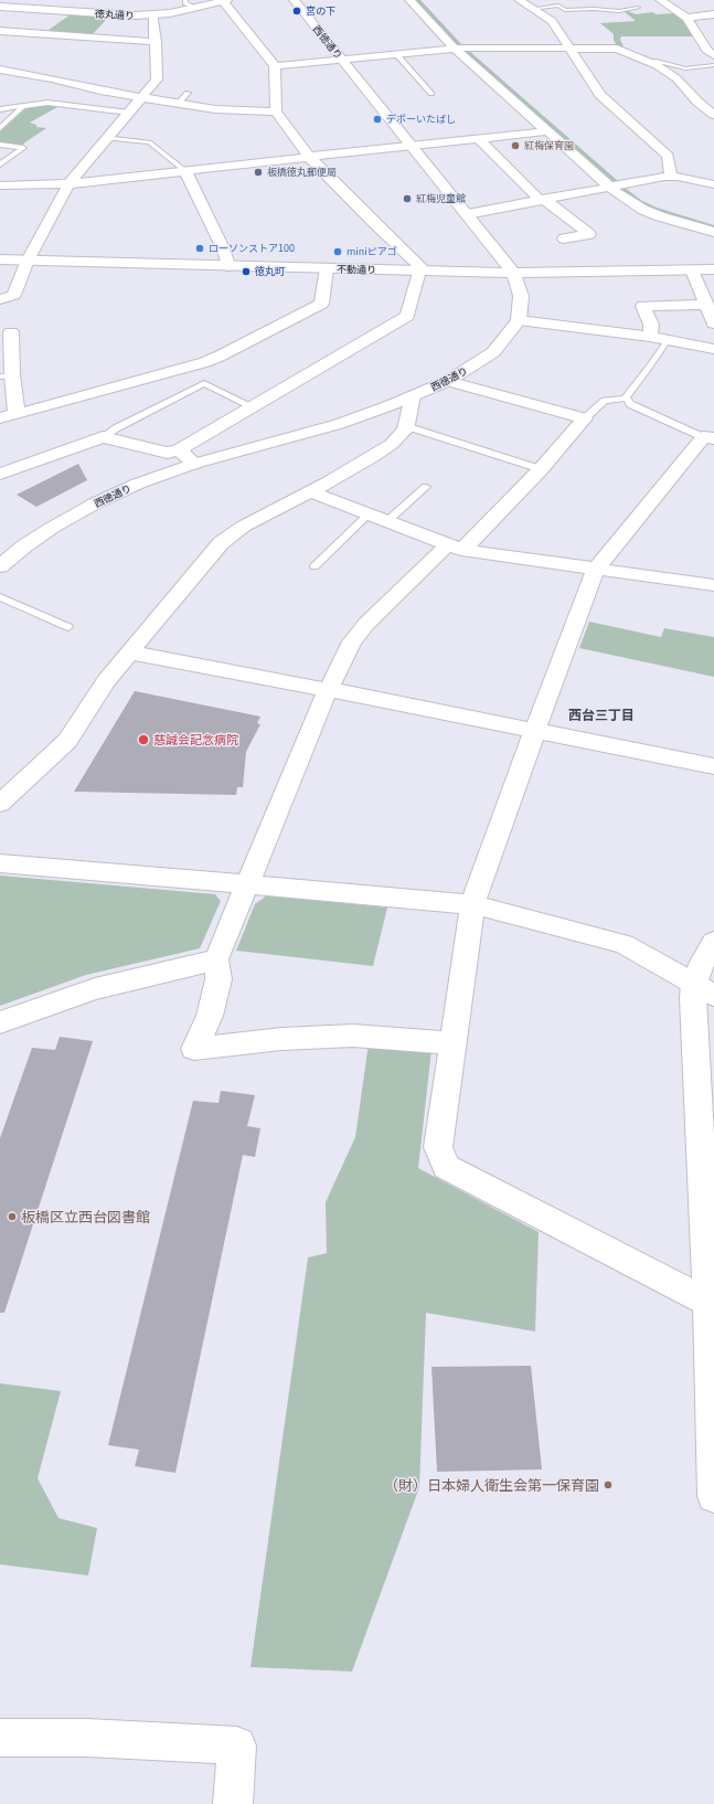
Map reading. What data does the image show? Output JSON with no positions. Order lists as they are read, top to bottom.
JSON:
{
  "streets": {
    "street": ["徳丸通り", "西徳通り", "不動通り"]
  },
  "crossings": [
    ["西徳通り", "不動通り"]
  ],
  "districts": ["西台三丁目"],
  "places": [
    "宮の下",
    "デポーいたばし",
    "紅梅保育園",
    "板橋徳丸郵便局",
    "紅梅児童館",
    "ローソンストア100",
    "miniピアゴ",
    "徳丸町",
    "慈誠会記念病院",
    "板橋区立西台図書館",
    "（財）日本婦人衛生会第一保育園"
  ]
}
